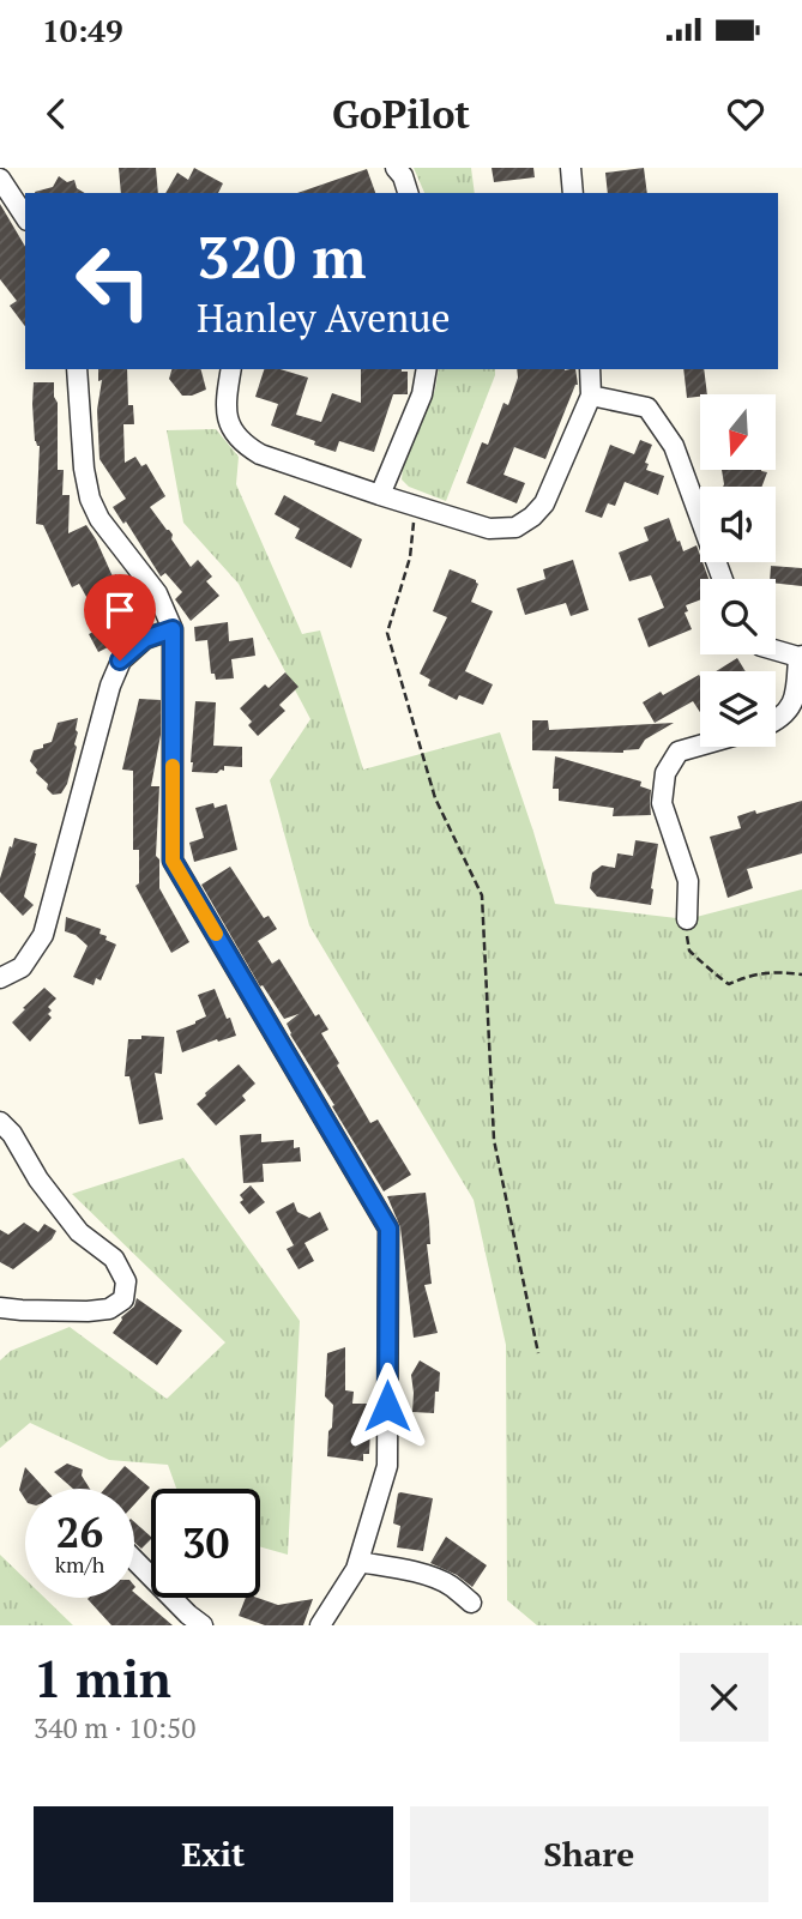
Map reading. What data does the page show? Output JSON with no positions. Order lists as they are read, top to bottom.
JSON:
{
  "north": "bottom",
  "page": {
    "status": "10:49",
    "header": "GoPilot",
    "turn": ["320 m", "Hanley Avenue"],
    "speed": "26 km/h",
    "limit": "30",
    "heading": ["1 min", "340 m · 10:50"],
    "buttons": ["Exit", "Share"]
  }
}
